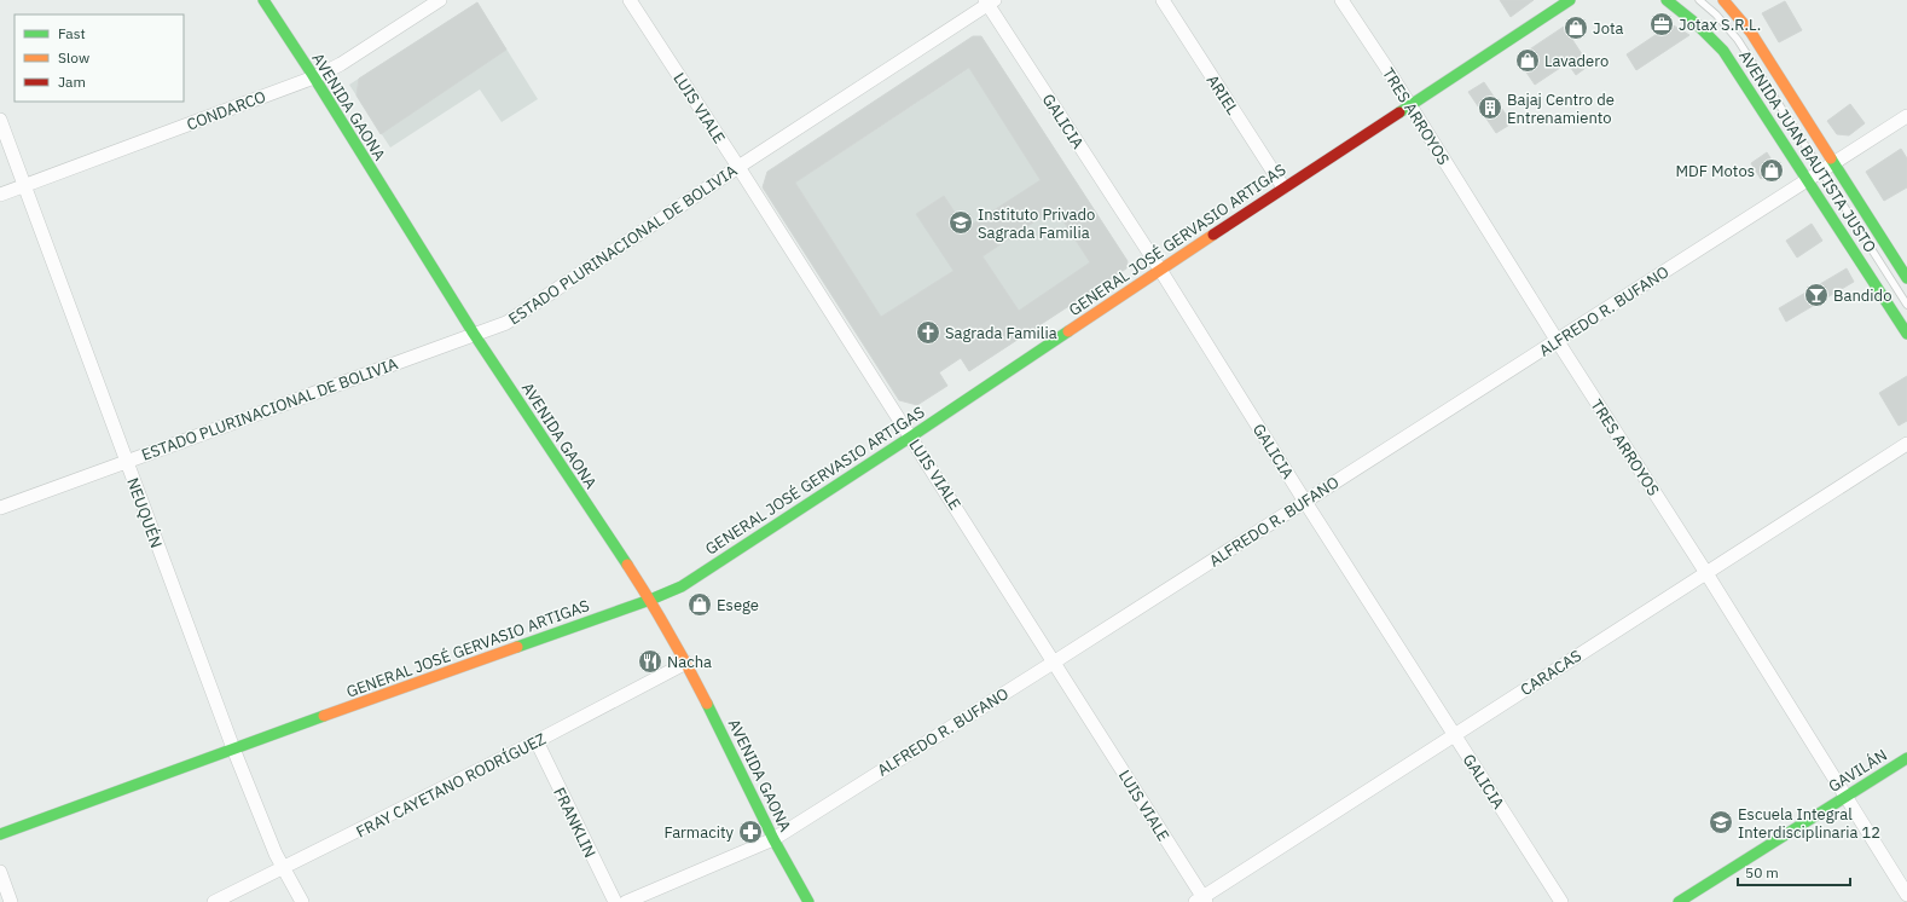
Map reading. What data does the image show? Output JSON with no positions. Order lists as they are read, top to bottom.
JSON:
{
  "streets": {
    "street": [
      "ARIEL",
      "AVENIDA GAONA",
      "LUIS VIALE",
      "CONDARCO",
      "TRES ARROYOS",
      "GALICIA",
      "AVENIDA JUAN BAUTISTA JUSTO",
      "GENERAL JOSÉ GERVASIO ARTIGAS",
      "ESTADO PLURINACIONAL DE BOLIVIA",
      "ALFREDO R. BUFANO",
      "NEUQUÉN",
      "CARACAS",
      "GAVILÁN",
      "FRAY CAYETANO RODRÍGUEZ",
      "FRANKLIN"
    ]
  },
  "crossings": [
    ["ARIEL", "GENERAL JOSÉ GERVASIO ARTIGAS"],
    ["AVENIDA GAONA", "CONDARCO"],
    ["AVENIDA GAONA", "GENERAL JOSÉ GERVASIO ARTIGAS"],
    ["AVENIDA GAONA", "ESTADO PLURINACIONAL DE BOLIVIA"],
    ["AVENIDA GAONA", "ALFREDO R. BUFANO"],
    ["AVENIDA GAONA", "FRAY CAYETANO RODRÍGUEZ"],
    ["LUIS VIALE", "GENERAL JOSÉ GERVASIO ARTIGAS"],
    ["LUIS VIALE", "ESTADO PLURINACIONAL DE BOLIVIA"],
    ["LUIS VIALE", "ALFREDO R. BUFANO"],
    ["LUIS VIALE", "CARACAS"],
    ["CONDARCO", "NEUQUÉN"],
    ["TRES ARROYOS", "GENERAL JOSÉ GERVASIO ARTIGAS"],
    ["TRES ARROYOS", "ALFREDO R. BUFANO"],
    ["TRES ARROYOS", "CARACAS"],
    ["TRES ARROYOS", "GAVILÁN"],
    ["GALICIA", "GENERAL JOSÉ GERVASIO ARTIGAS"],
    ["GALICIA", "ESTADO PLURINACIONAL DE BOLIVIA"],
    ["GALICIA", "ALFREDO R. BUFANO"],
    ["GALICIA", "CARACAS"],
    ["AVENIDA JUAN BAUTISTA JUSTO", "ALFREDO R. BUFANO"],
    ["GENERAL JOSÉ GERVASIO ARTIGAS", "NEUQUÉN"],
    ["ESTADO PLURINACIONAL DE BOLIVIA", "NEUQUÉN"],
    ["NEUQUÉN", "FRAY CAYETANO RODRÍGUEZ"],
    ["FRAY CAYETANO RODRÍGUEZ", "FRANKLIN"]
  ],
  "places": {
    "office": ["Jotax S.R.L."],
    "shop": [
      "Jota",
      "Lavadero",
      "MDF Motos",
      "Esege"
    ],
    "building": ["Bajaj Centro de Entrenamiento"],
    "school or university": ["Instituto Privado Sagrada Familia", "Escuela Integral Interdisciplinaria 12"],
    "bar": ["Bandido"],
    "church": ["Sagrada Familia"],
    "restaurant": ["Nacha"],
    "pharmacy": ["Farmacity"]
  },
  "legend": ["Fast", "Slow", "Jam"],
  "scale_bar": "50 m"
}
